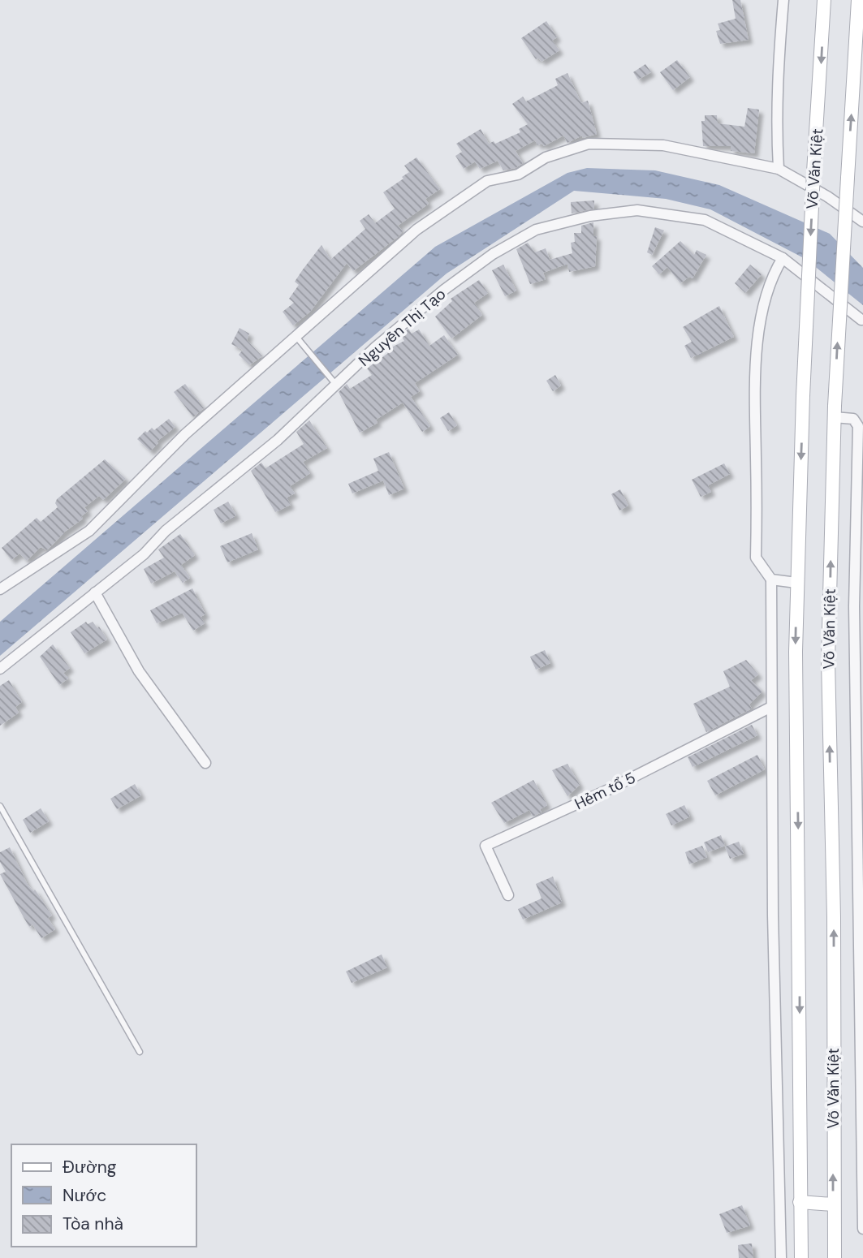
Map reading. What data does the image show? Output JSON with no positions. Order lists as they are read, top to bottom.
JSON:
{
  "streets": {
    "main road": ["Võ Văn Kiệt"],
    "street": ["Nguyễn Thị Tạo", "Hẻm tổ 5"]
  },
  "legend": ["Đường", "Nước", "Tòa nhà"]
}
